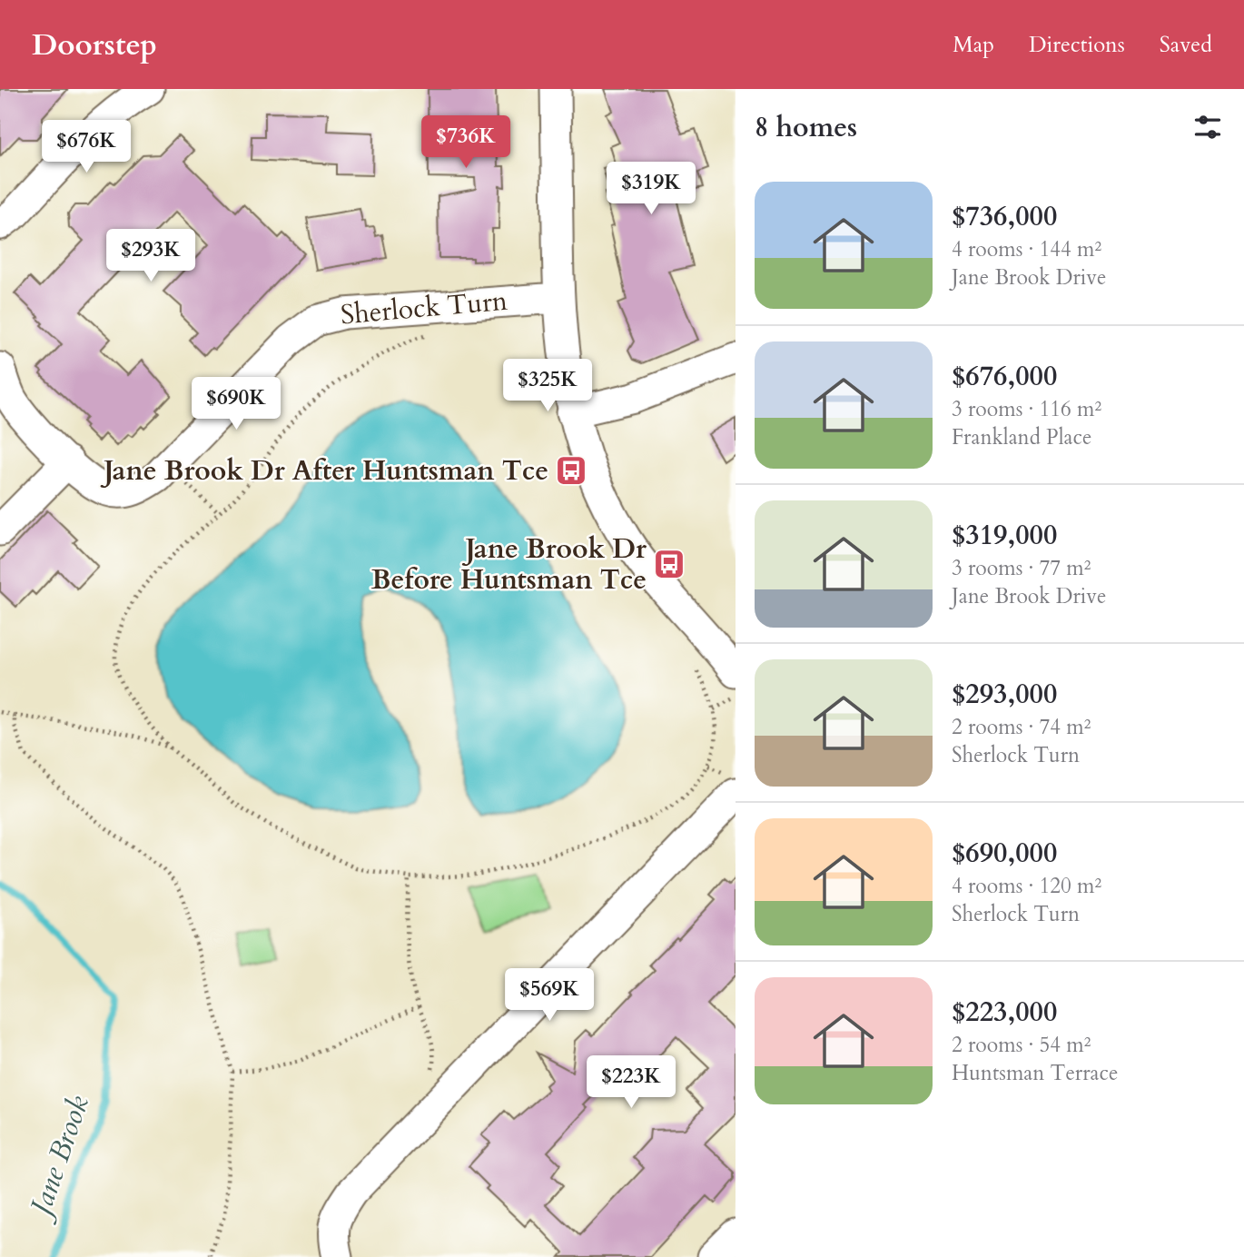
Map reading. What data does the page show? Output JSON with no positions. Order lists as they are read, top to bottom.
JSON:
{
  "streets": {
    "street": ["Sherlock Turn"]
  },
  "water": ["Jane Brook"],
  "places": {
    "bus stop": ["Jane Brook Dr After Huntsman Tce", "Jane Brook Dr Before Huntsman Tce"]
  },
  "page": {
    "header": "Doorstep",
    "nav": ["Map", "Directions", "Saved"],
    "heading": "8 homes",
    "price": [
      "$736K",
      "$676K",
      "$319K",
      "$293K",
      "$325K",
      "$690K",
      "$569K",
      "$223K"
    ],
    "list": [
      {
        "name": "$736,000",
        "note": "4 rooms · 144 m² · Jane Brook Drive"
      },
      {
        "name": "$676,000",
        "note": "3 rooms · 116 m² · Frankland Place"
      },
      {
        "name": "$319,000",
        "note": "3 rooms · 77 m² · Jane Brook Drive"
      },
      {
        "name": "$293,000",
        "note": "2 rooms · 74 m² · Sherlock Turn"
      },
      {
        "name": "$690,000",
        "note": "4 rooms · 120 m² · Sherlock Turn"
      },
      {
        "name": "$223,000",
        "note": "2 rooms · 54 m² · Huntsman Terrace"
      }
    ]
  }
}
